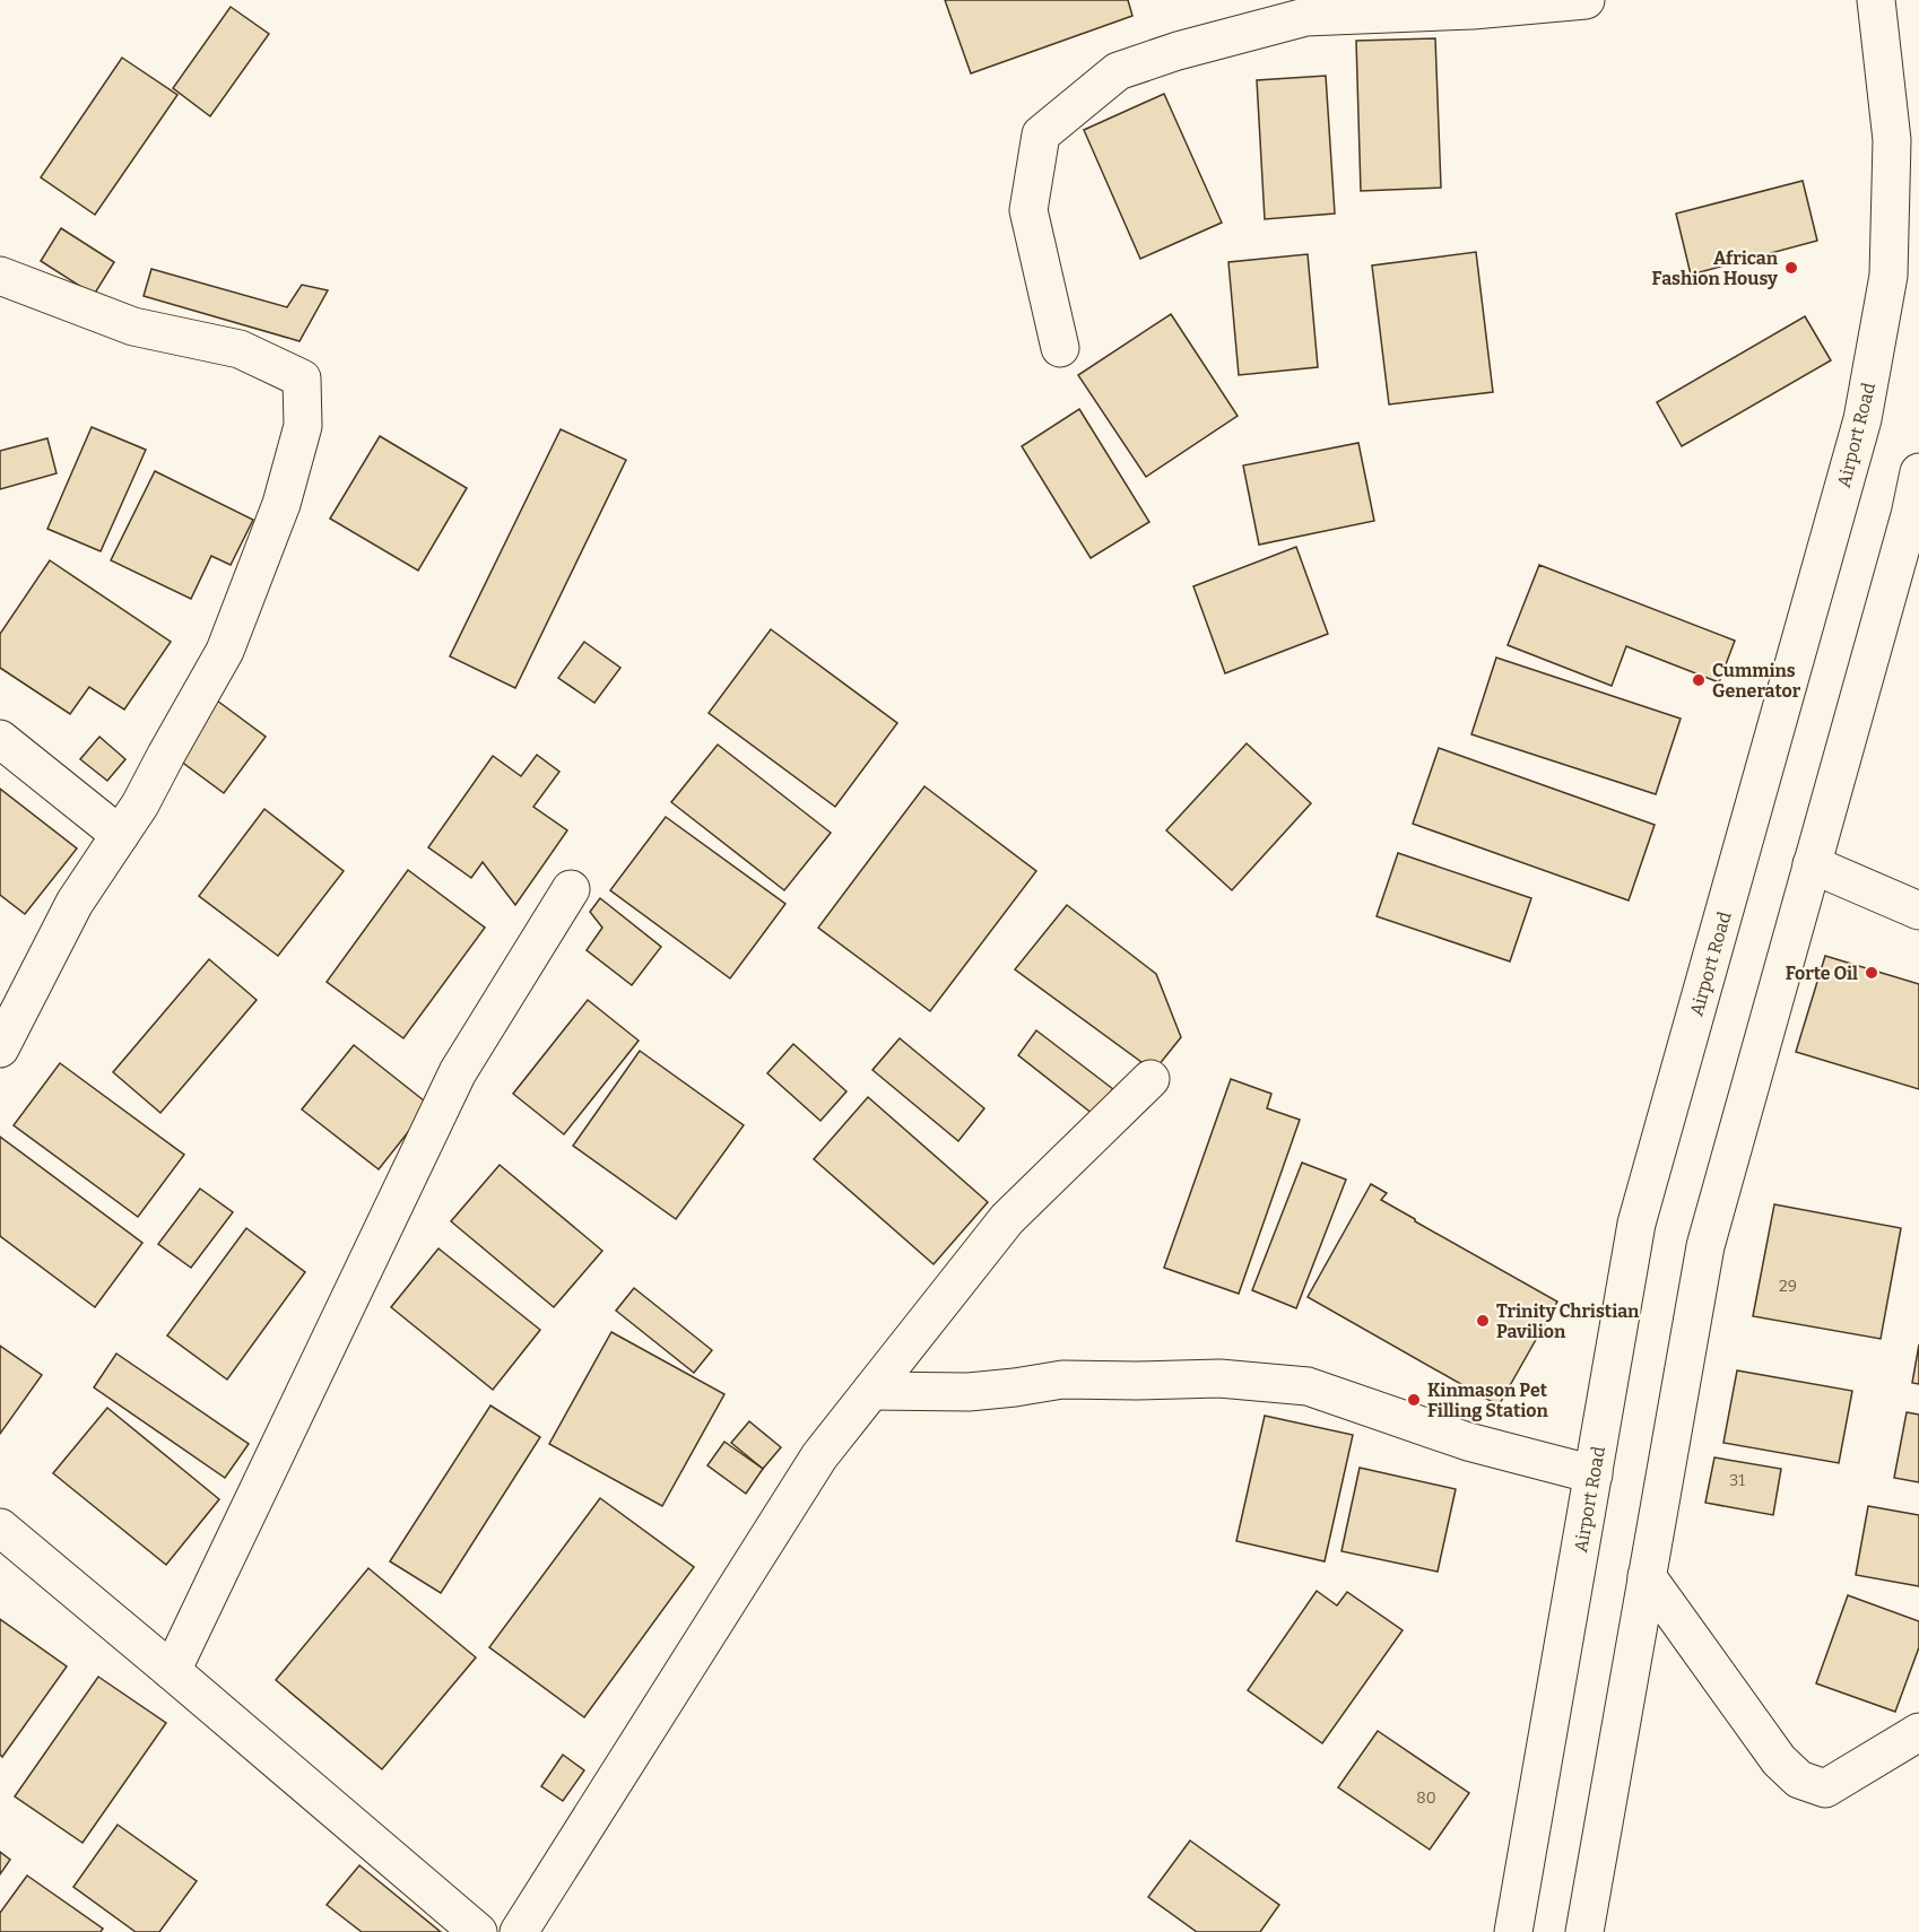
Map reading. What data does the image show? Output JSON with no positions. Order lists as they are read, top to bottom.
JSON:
{
  "streets": {
    "street": ["Airport Road"]
  },
  "places": [
    "African Fashion Housy",
    "Cummins Generator",
    "Forte Oil",
    "Trinity Christian Pavilion",
    "Kinmason Pet Filling Station"
  ],
  "house_numbers": ["29", "31", "80"]
}
